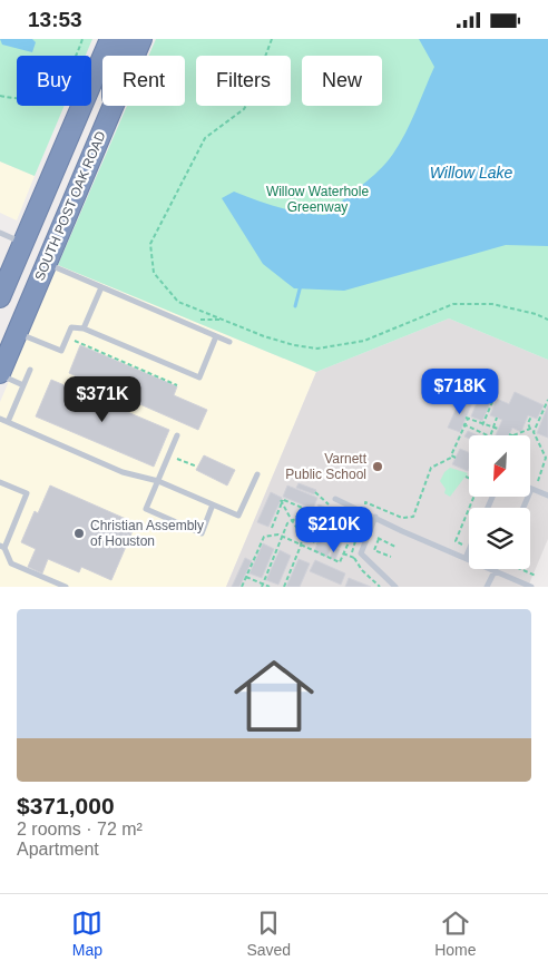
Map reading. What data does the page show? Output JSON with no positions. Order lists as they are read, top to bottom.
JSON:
{
  "streets": {
    "highway": ["SOUTH POST OAK ROAD"]
  },
  "water": ["Willow Lake"],
  "parks": ["Willow Waterhole Greenway"],
  "places": ["Varnett Public School", "Christian Assembly of Houston"],
  "north": "bottom left",
  "page": {
    "status": "13:53",
    "chip": [
      "Buy",
      "Rent",
      "Filters",
      "New"
    ],
    "price": ["$718K", "$371K", "$210K"],
    "list": [
      {
        "name": "$371,000",
        "note": "2 rooms · 72 m² · Apartment"
      }
    ],
    "tabs": ["Map", "Saved", "Home"]
  }
}
